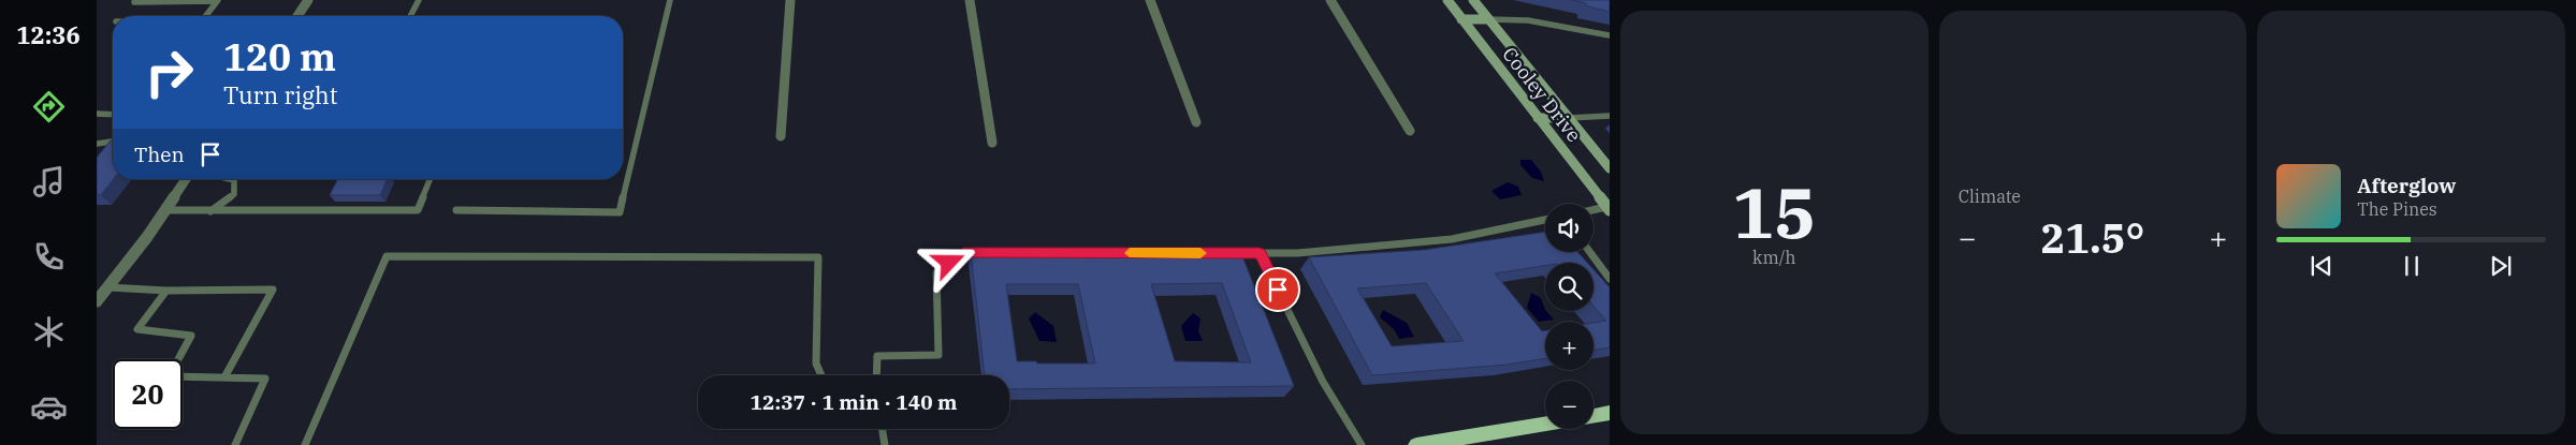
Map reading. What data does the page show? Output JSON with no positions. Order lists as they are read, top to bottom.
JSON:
{
  "streets": {
    "street": ["Cooley Drive"]
  },
  "page": {
    "tabs": "12:36",
    "tile": [
      ["15", "km/h"],
      "Climate"
    ],
    "turn": ["120 m", "Turn right"],
    "then": "Then",
    "song": ["Afterglow", "The Pines"],
    "map_buttons": ["+", "−"],
    "heat": ["−", "21.5°", "+"],
    "limit": "20",
    "trip": "12:37 · 1 min · 140 m"
  }
}
